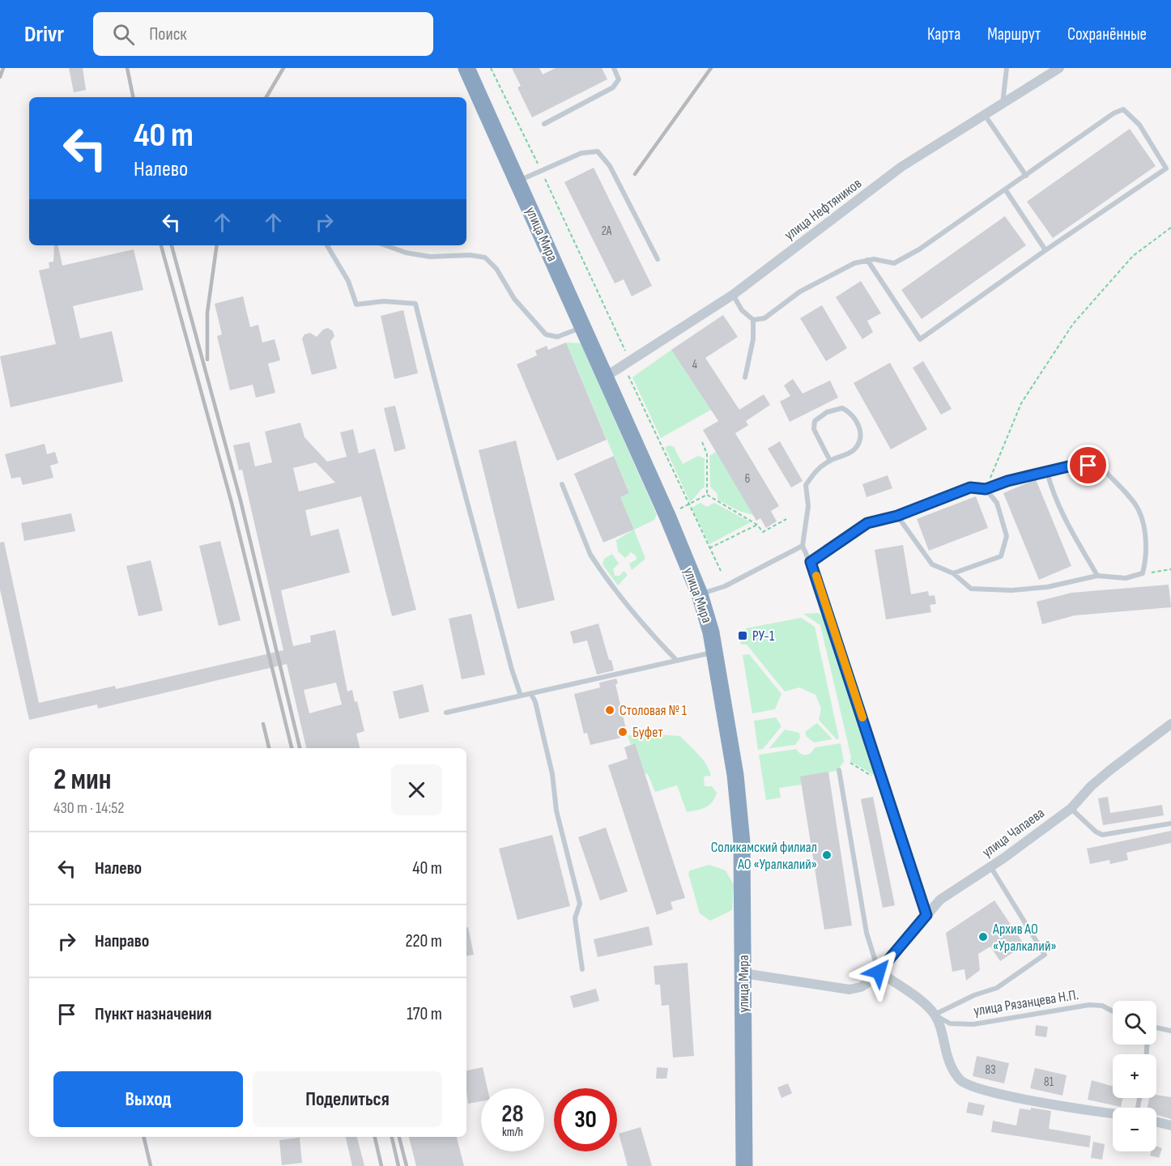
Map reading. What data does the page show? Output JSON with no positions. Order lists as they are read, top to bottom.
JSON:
{
  "streets": {
    "highway": ["улица Мира"],
    "street": ["улица Нефтяников", "улица Чапаева"],
    "lane": ["улица Рязанцева Н.П."]
  },
  "crossings": [
    ["улица Нефтяников", "улица Мира"],
    ["улица Мира", "улица Чапаева"]
  ],
  "places": {
    "transit": ["РУ-1"],
    "other": [
      "Столовая № 1",
      "Буфет",
      "Соликамский филиал АО «Уралкалий»",
      "Архив АО «Уралкалий»"
    ]
  },
  "house_numbers": [
    "2А",
    "4",
    "6",
    "83",
    "81"
  ],
  "page": {
    "header": "Drivr",
    "search": "Поиск",
    "nav": ["Карта", "Маршрут", "Сохранённые"],
    "turn": ["40 m", "Налево"],
    "heading": ["2 мин", "430 m · 14:52"],
    "list": [
      {
        "name": "Налево",
        "value": "40 m"
      },
      {
        "name": "Направо",
        "value": "220 m"
      },
      {
        "name": "Пункт назначения",
        "value": "170 m"
      }
    ],
    "map_buttons": ["+", "−"],
    "buttons": ["Выход", "Поделиться"],
    "speed": "28 km/h",
    "limit": "30"
  }
}
